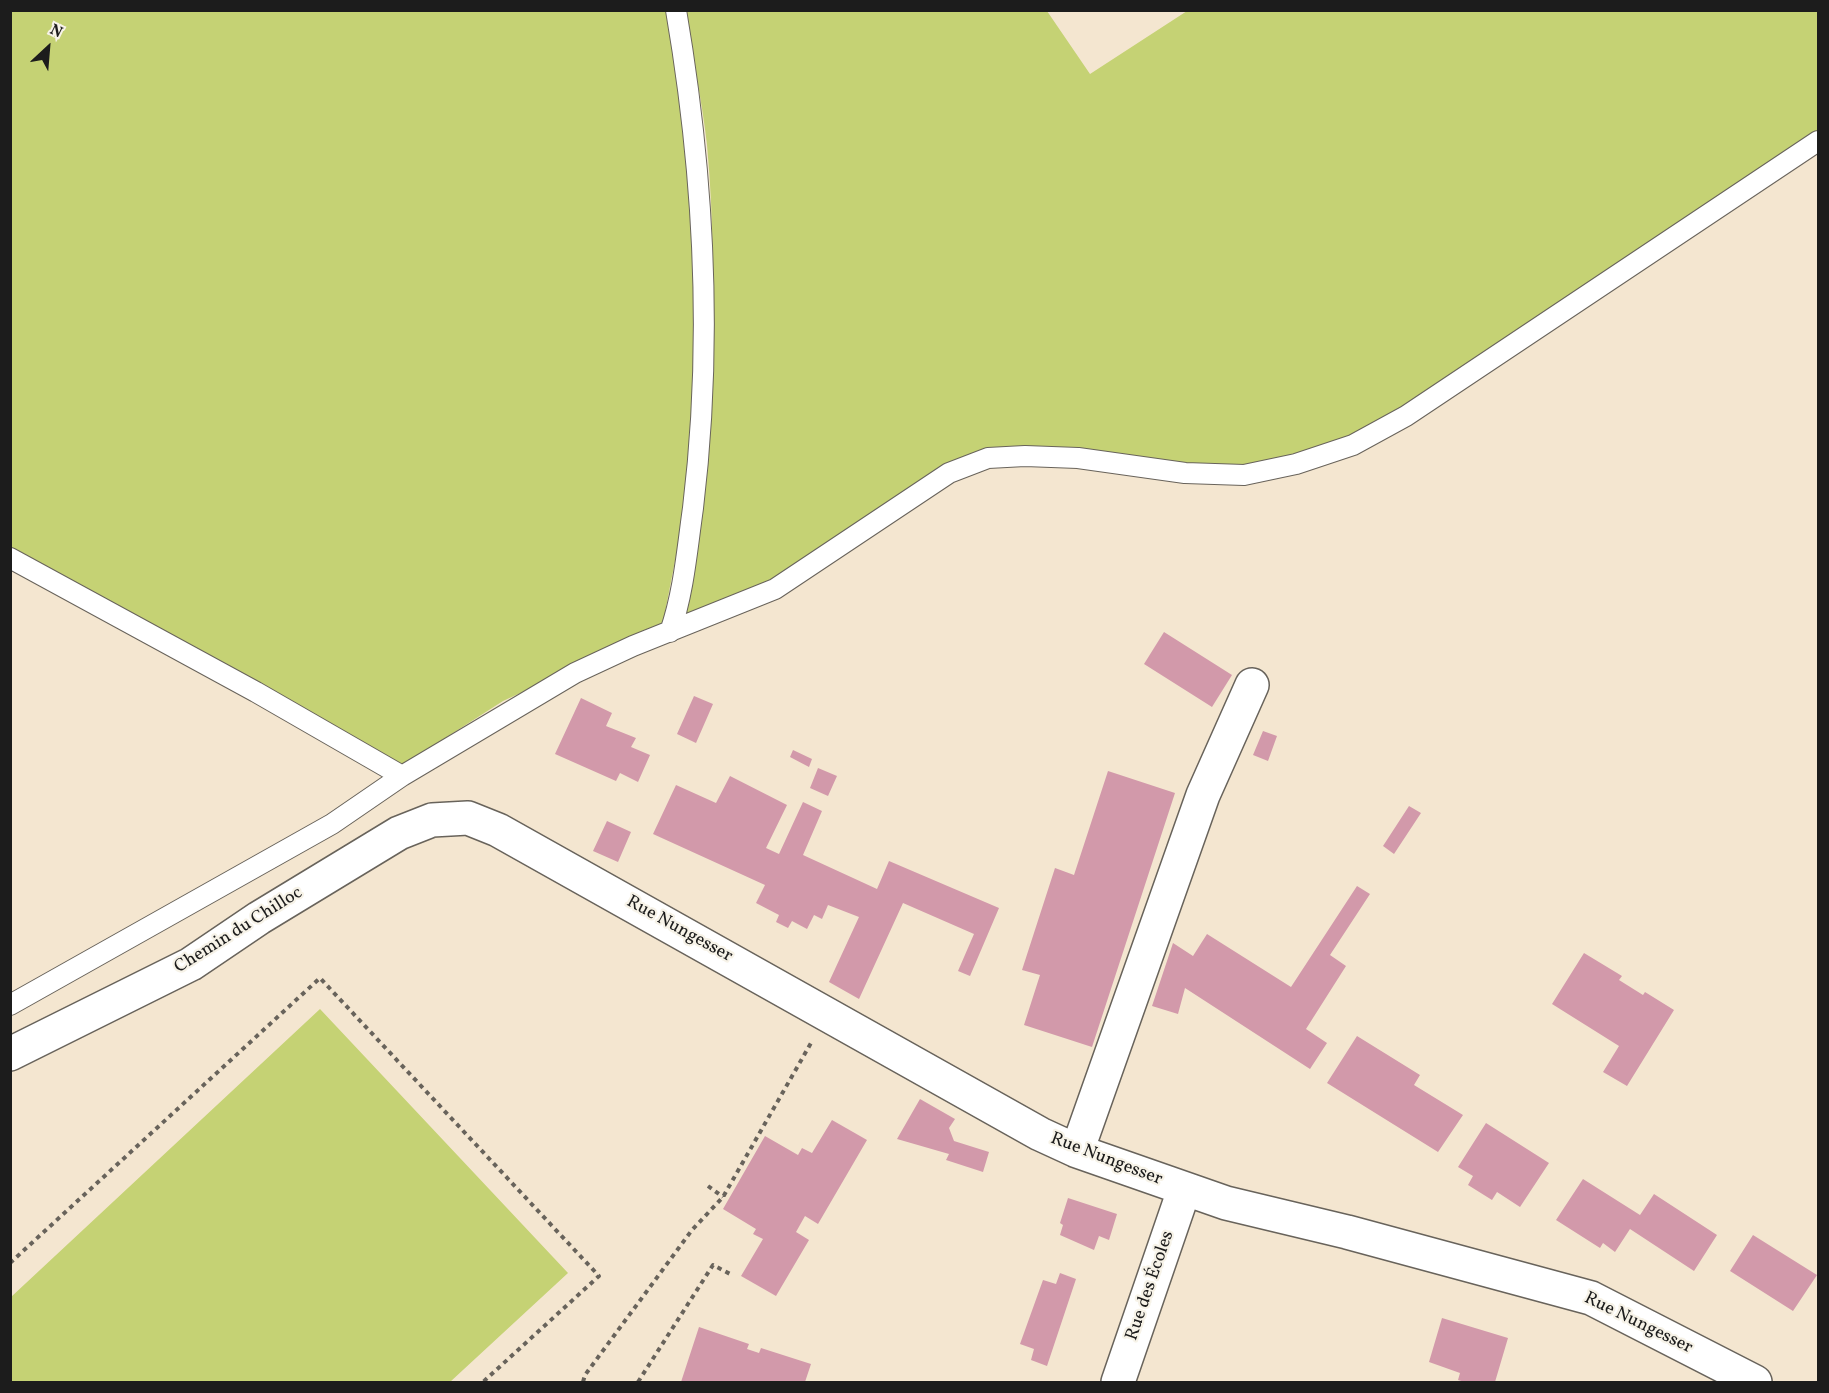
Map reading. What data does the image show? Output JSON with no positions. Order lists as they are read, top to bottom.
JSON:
{
  "streets": {
    "street": ["Rue Nungesser", "Chemin du Chilloc", "Rue des Écoles"]
  },
  "crossings": [
    ["Rue Nungesser", "Chemin du Chilloc"],
    ["Rue Nungesser", "Rue des Écoles"]
  ],
  "north": "top right"
}
